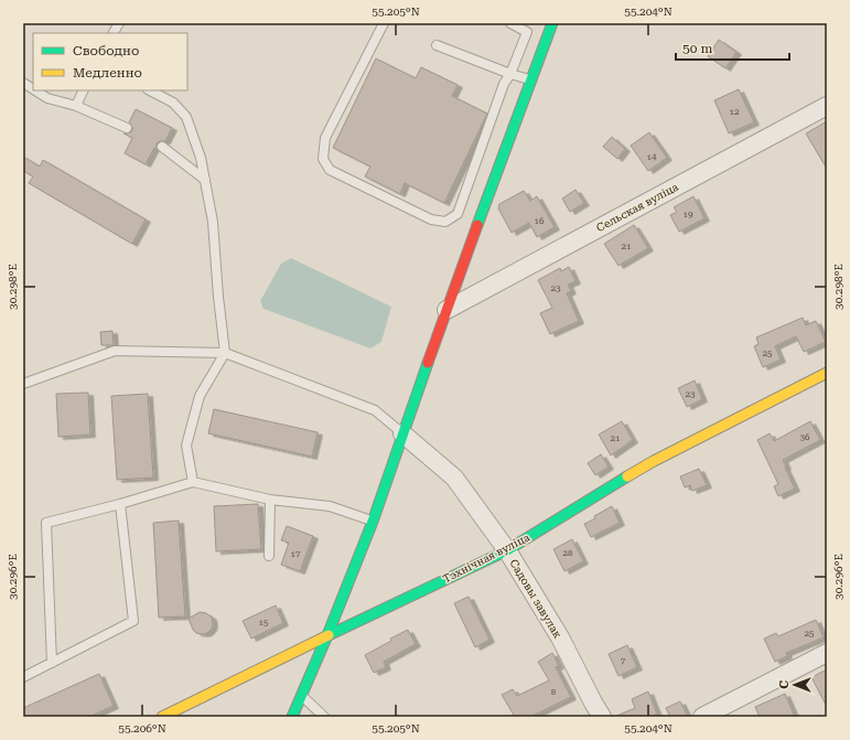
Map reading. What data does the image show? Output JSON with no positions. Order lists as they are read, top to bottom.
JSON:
{
  "streets": {
    "street": ["Сельская вуліца", "Тэхнічная вуліца", "Садовы завулак"]
  },
  "crossings": [
    ["Тэхнічная вуліца", "Садовы завулак"]
  ],
  "house_numbers": [
    "12",
    "14",
    "19",
    "16",
    "21",
    "23",
    "25",
    "23",
    "36",
    "21",
    "28",
    "17",
    "15",
    "25",
    "7",
    "8"
  ],
  "legend": ["Свободно", "Медленно"],
  "scale_bar": "50 m",
  "north": "left",
  "coordinates": [
    "55.205°N",
    "55.204°N",
    "30.298°E",
    "30.296°E",
    "55.206°N"
  ]
}
